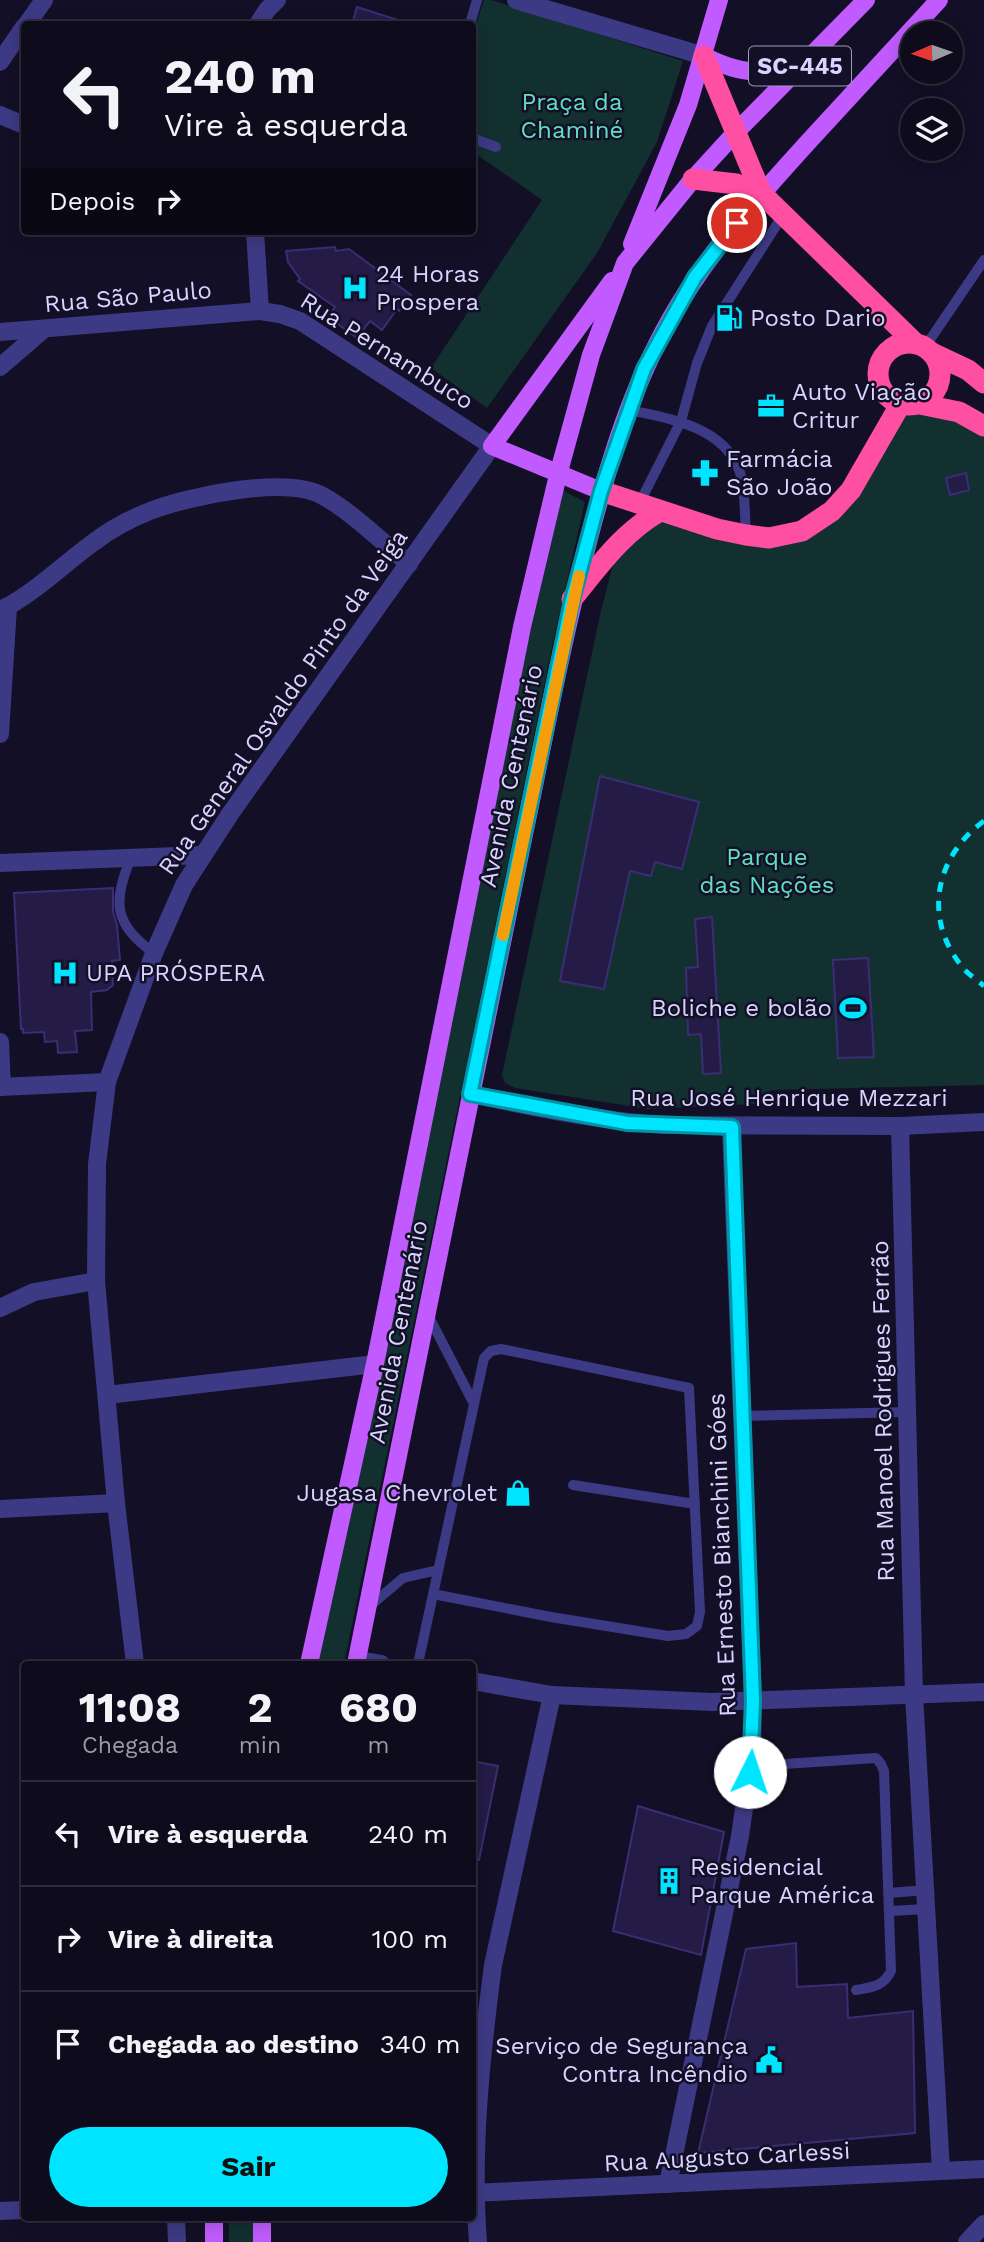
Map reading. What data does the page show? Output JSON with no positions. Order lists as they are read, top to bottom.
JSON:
{
  "streets": {
    "main road": [
      "SC-445",
      "Rua Pernambuco",
      "Rua General Osvaldo Pinto da Veiga",
      "Avenida Centenário"
    ],
    "street": [
      "Rua São Paulo",
      "Rua José Henrique Mezzari",
      "Rua Manoel Rodrigues Ferrão",
      "Rua Ernesto Bianchini Góes",
      "Rua Augusto Carlessi"
    ]
  },
  "crossings": [
    ["Rua São Paulo", "Rua Pernambuco"],
    ["Rua Pernambuco", "Rua General Osvaldo Pinto da Veiga"],
    ["Rua Pernambuco", "Avenida Centenário"],
    ["Rua General Osvaldo Pinto da Veiga", "Avenida Centenário"],
    ["Avenida Centenário", "Rua José Henrique Mezzari"],
    ["Rua José Henrique Mezzari", "Rua Manoel Rodrigues Ferrão"],
    ["Rua José Henrique Mezzari", "Rua Ernesto Bianchini Góes"],
    ["Rua Ernesto Bianchini Góes", "Rua Augusto Carlessi"]
  ],
  "parks": ["Praça da Chaminé", "Parque das Nações"],
  "places": {
    "hospital": ["24 Horas Prospera", "UPA PRÓSPERA"],
    "fuel station": ["Posto Dario"],
    "office": ["Auto Viação Critur"],
    "pharmacy": ["Farmácia São João"],
    "sports": ["Boliche e bolão"],
    "shop": ["Jugasa Chevrolet"],
    "building": ["Residencial Parque América"],
    "public building": ["Serviço de Segurança Contra Incêndio"]
  },
  "north": "left",
  "page": {
    "turn": ["240 m", "Vire à esquerda"],
    "then": "Depois",
    "eta": [
      "11:08",
      "Chegada",
      "2",
      "min",
      "680",
      "m"
    ],
    "list": [
      {
        "name": "Vire à esquerda",
        "value": "240 m"
      },
      {
        "name": "Vire à direita",
        "value": "100 m"
      },
      {
        "name": "Chegada ao destino",
        "value": "340 m"
      }
    ],
    "buttons": "Sair"
  }
}
